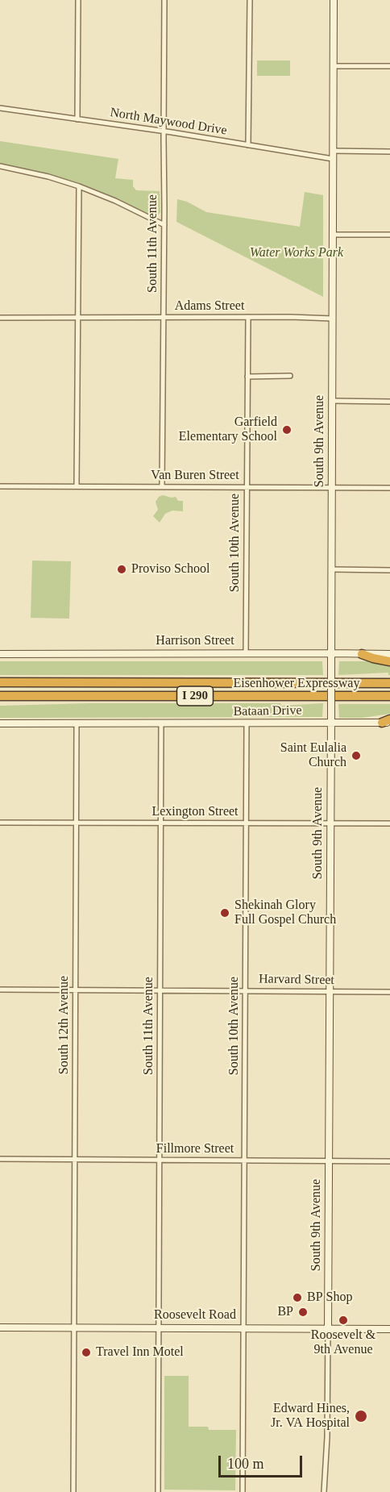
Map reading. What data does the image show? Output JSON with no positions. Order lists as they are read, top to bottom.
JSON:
{
  "streets": {
    "highway": ["Eisenhower Expressway", "I 290"],
    "street": [
      "North Maywood Drive",
      "South 11th Avenue",
      "Adams Street",
      "South 9th Avenue",
      "Van Buren Street",
      "South 10th Avenue",
      "Harrison Street",
      "Bataan Drive",
      "Lexington Street",
      "Harvard Street",
      "South 12th Avenue",
      "Fillmore Street",
      "Roosevelt Road"
    ]
  },
  "crossings": [
    ["North Maywood Drive", "South 11th Avenue"],
    ["North Maywood Drive", "South 9th Avenue"],
    ["South 11th Avenue", "Adams Street"],
    ["South 11th Avenue", "Van Buren Street"],
    ["South 11th Avenue", "Bataan Drive"],
    ["South 11th Avenue", "Lexington Street"],
    ["South 11th Avenue", "Harvard Street"],
    ["South 11th Avenue", "Fillmore Street"],
    ["South 11th Avenue", "Roosevelt Road"],
    ["Adams Street", "South 9th Avenue"],
    ["Adams Street", "South 10th Avenue"],
    ["South 9th Avenue", "Van Buren Street"],
    ["South 9th Avenue", "Harrison Street"],
    ["South 9th Avenue", "Bataan Drive"],
    ["South 9th Avenue", "Lexington Street"],
    ["South 9th Avenue", "Harvard Street"],
    ["South 9th Avenue", "Fillmore Street"],
    ["South 9th Avenue", "Roosevelt Road"],
    ["Van Buren Street", "South 10th Avenue"],
    ["South 10th Avenue", "Harrison Street"],
    ["South 10th Avenue", "Bataan Drive"],
    ["South 10th Avenue", "Lexington Street"],
    ["South 10th Avenue", "Harvard Street"],
    ["South 10th Avenue", "Fillmore Street"],
    ["South 10th Avenue", "Roosevelt Road"],
    ["Bataan Drive", "South 12th Avenue"],
    ["Lexington Street", "South 12th Avenue"],
    ["Harvard Street", "South 12th Avenue"],
    ["South 12th Avenue", "Fillmore Street"],
    ["South 12th Avenue", "Roosevelt Road"]
  ],
  "parks": ["Water Works Park"],
  "places": [
    "Garfield Elementary School",
    "Proviso School",
    "Saint Eulalia Church",
    "Shekinah Glory Full Gospel Church",
    "BP Shop",
    "BP",
    "Roosevelt & 9th Avenue",
    "Travel Inn Motel",
    "Edward Hines, Jr. VA Hospital"
  ],
  "scale_bar": "100 m"
}
